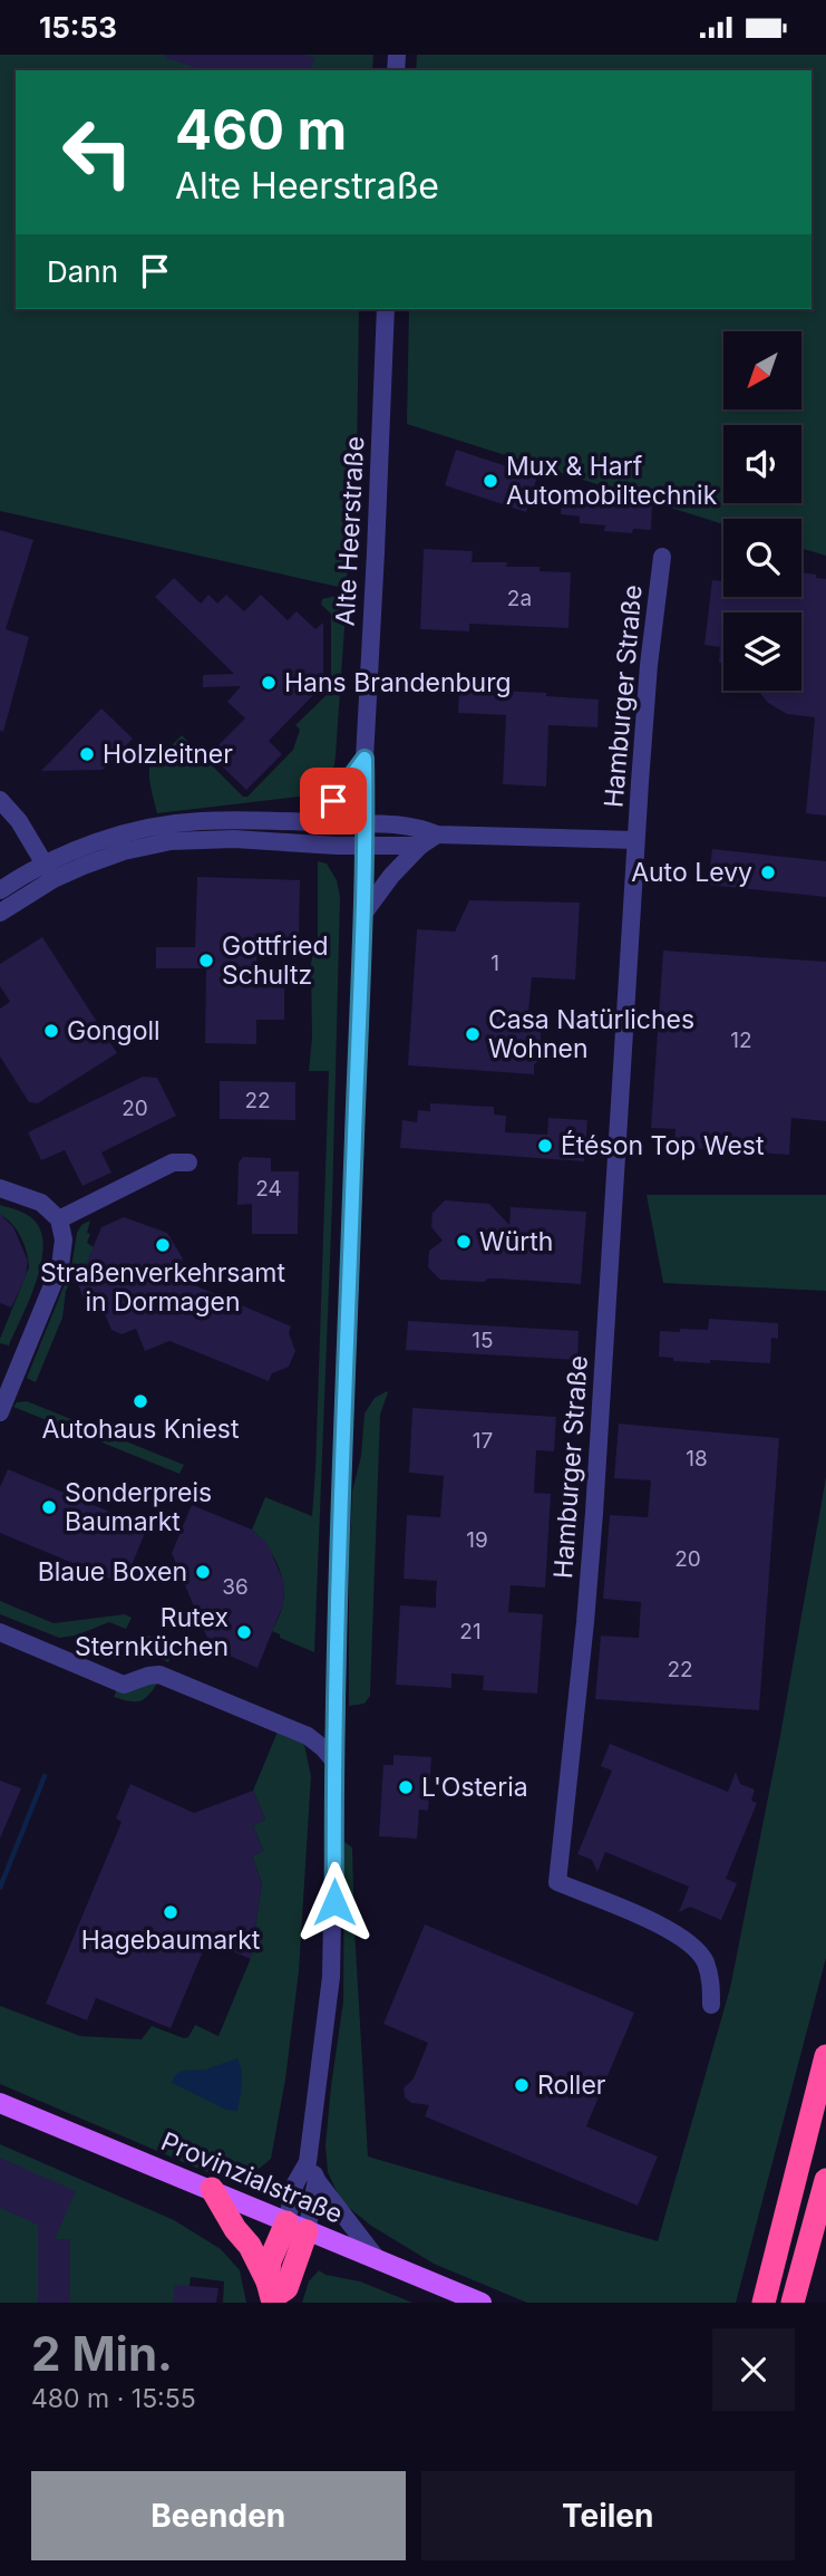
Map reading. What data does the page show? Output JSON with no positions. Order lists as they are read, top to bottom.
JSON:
{
  "streets": {
    "main road": ["Provinzialstraße"],
    "street": ["Alte Heerstraße", "Hamburger Straße"]
  },
  "crossings": [
    ["Alte Heerstraße", "Hamburger Straße"],
    ["Alte Heerstraße", "Provinzialstraße"]
  ],
  "places": [
    "Mux & Harf Automobiltechnik",
    "Hans Brandenburg",
    "Holzleitner",
    "Auto Levy",
    "Gottfried Schultz",
    "Gongoll",
    "Casa Natürliches Wohnen",
    "Étéson Top West",
    "Würth",
    "Straßenverkehrsamt in Dormagen",
    "Autohaus Kniest",
    "Sonderpreis Baumarkt",
    "Blaue Boxen",
    "Rutex Sternküchen",
    "L'Osteria",
    "Hagebaumarkt",
    "Roller"
  ],
  "house_numbers": [
    "2a",
    "1",
    "12",
    "22",
    "20",
    "24",
    "15",
    "17",
    "18",
    "19",
    "20",
    "36",
    "21",
    "22"
  ],
  "north": "bottom left",
  "page": {
    "status": "15:53",
    "turn": ["460 m", "Alte Heerstraße"],
    "then": "Dann",
    "heading": ["2 Min.", "480 m · 15:55"],
    "buttons": ["Beenden", "Teilen"]
  }
}
